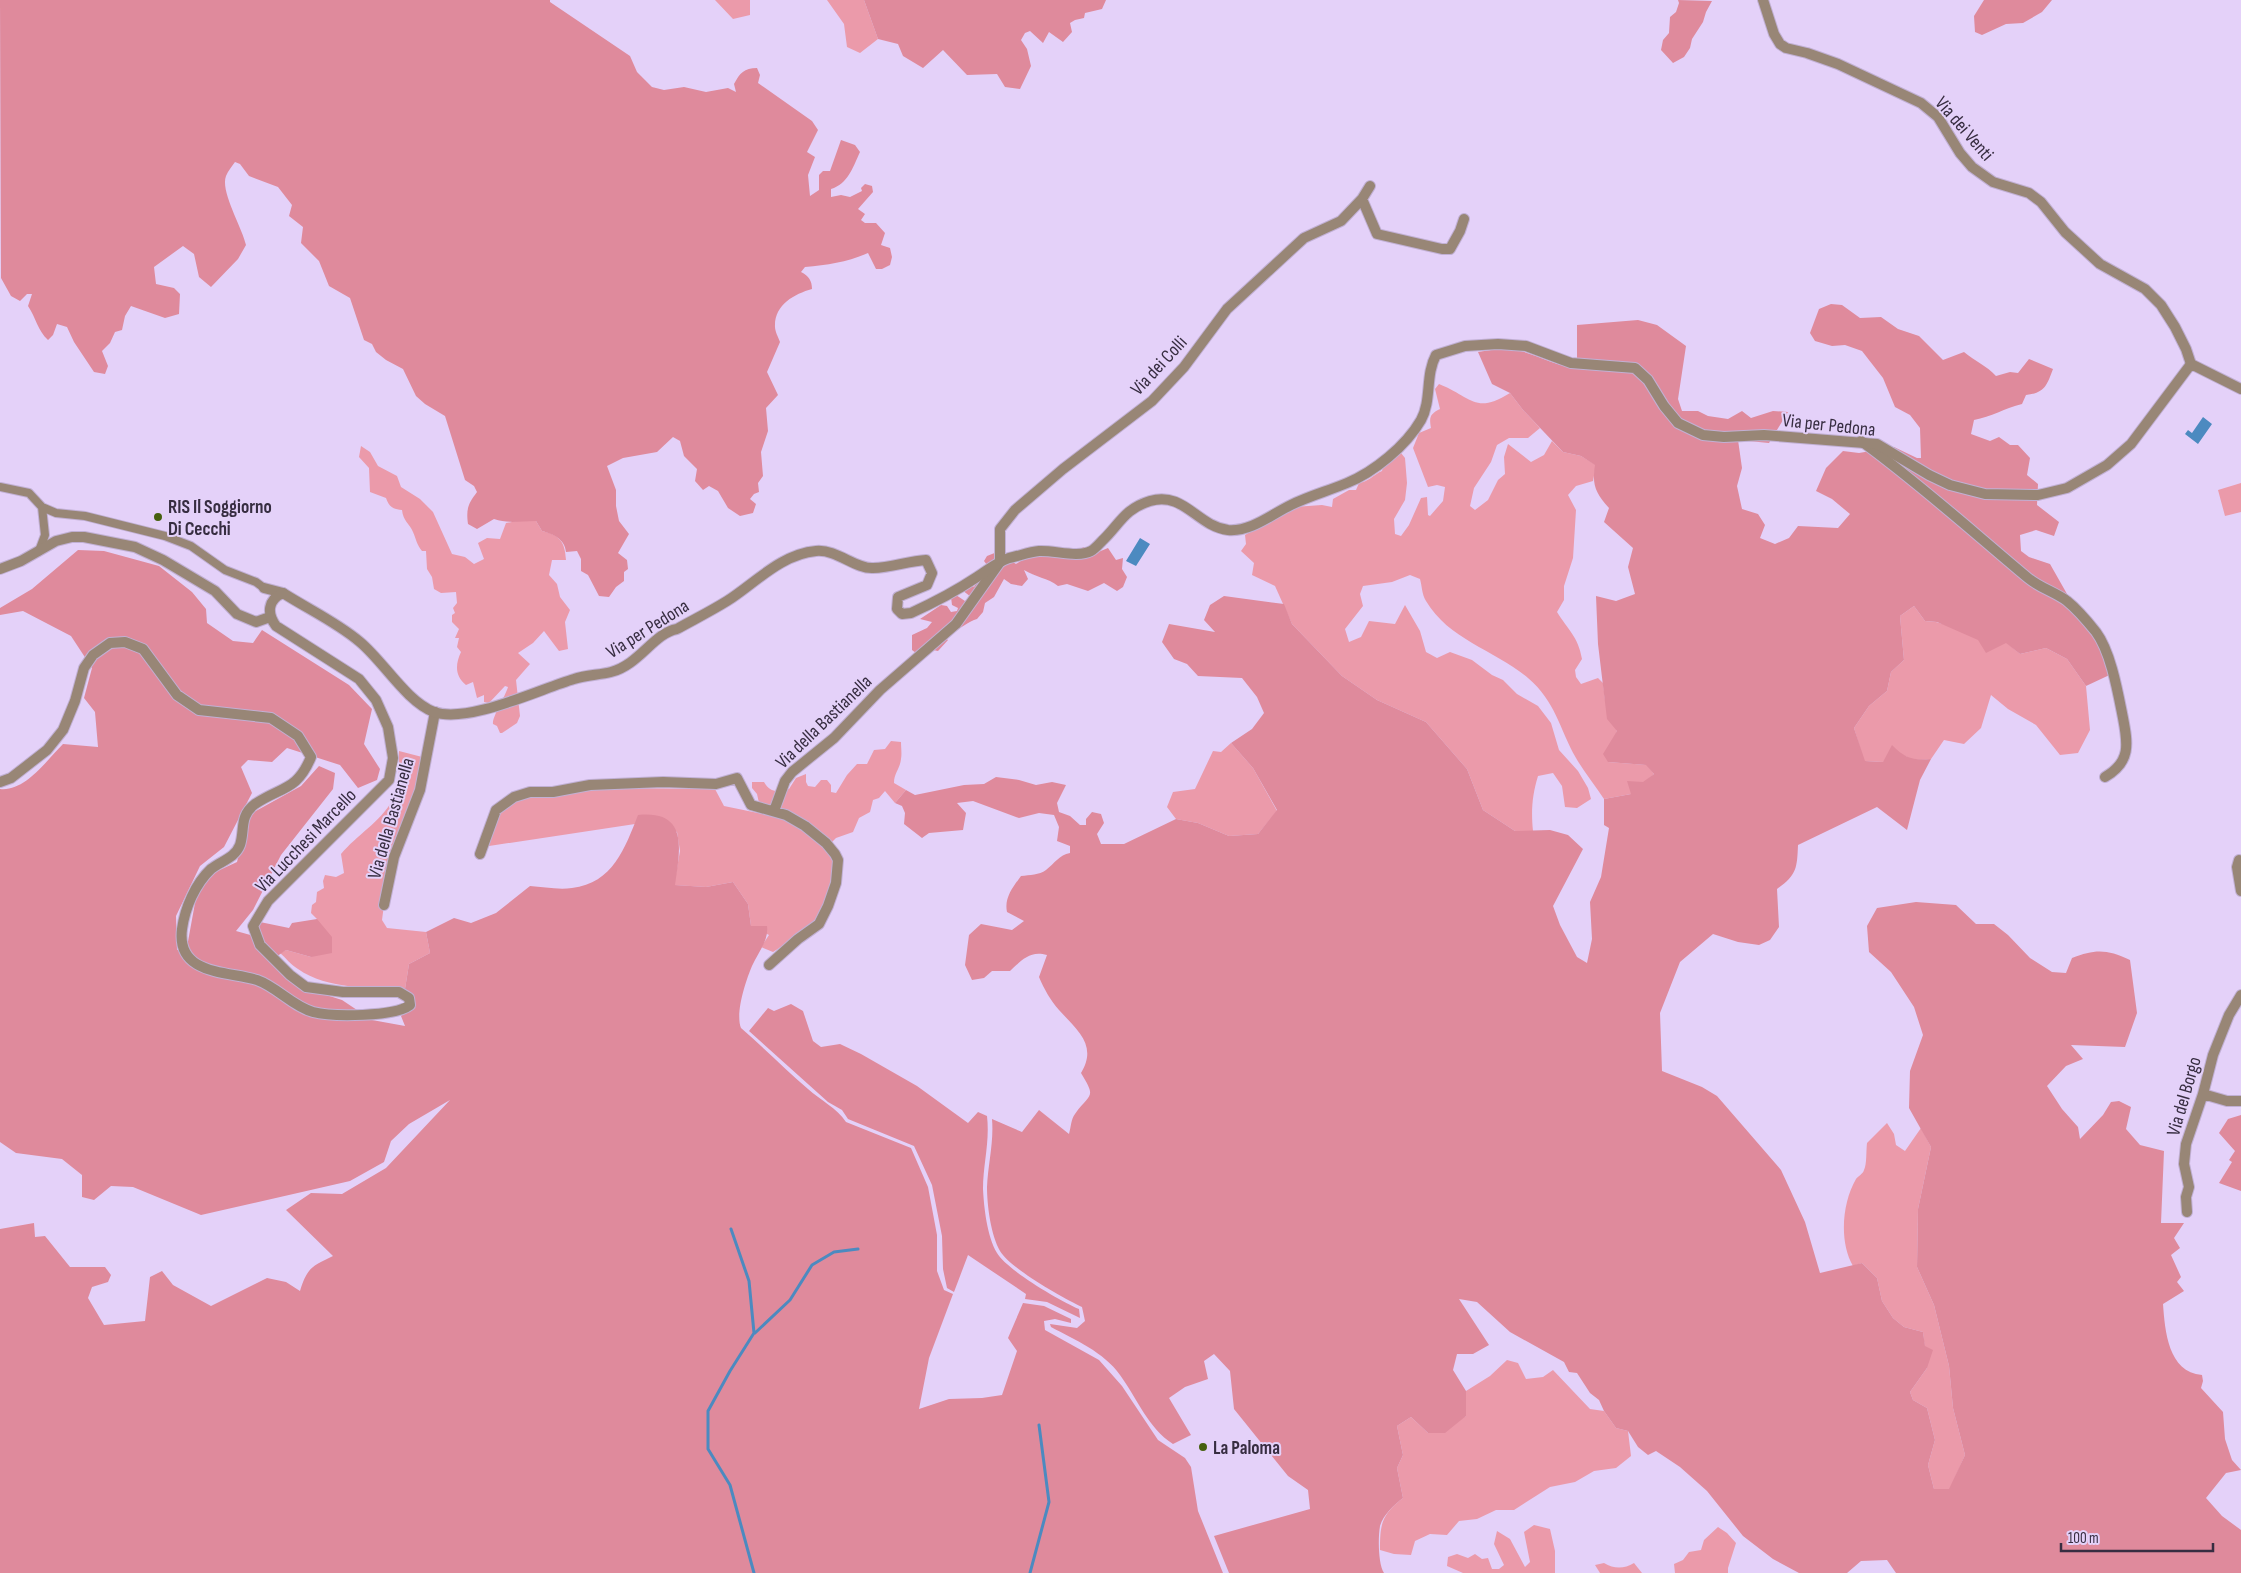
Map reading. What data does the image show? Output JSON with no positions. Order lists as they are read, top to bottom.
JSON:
{
  "streets": {
    "street": [
      "Via dei Venti",
      "Via dei Colli",
      "Via per Pedona",
      "Via della Bastianella",
      "Via Lucchesi Marcello",
      "Via del Borgo"
    ]
  },
  "crossings": [
    ["Via dei Venti", "Via per Pedona"],
    ["Via dei Colli", "Via per Pedona"],
    ["Via dei Colli", "Via della Bastianella"],
    ["Via per Pedona", "Via della Bastianella"]
  ],
  "places": ["RIS Il Soggiorno Di Cecchi", "La Paloma"],
  "scale_bar": "100 m"
}
